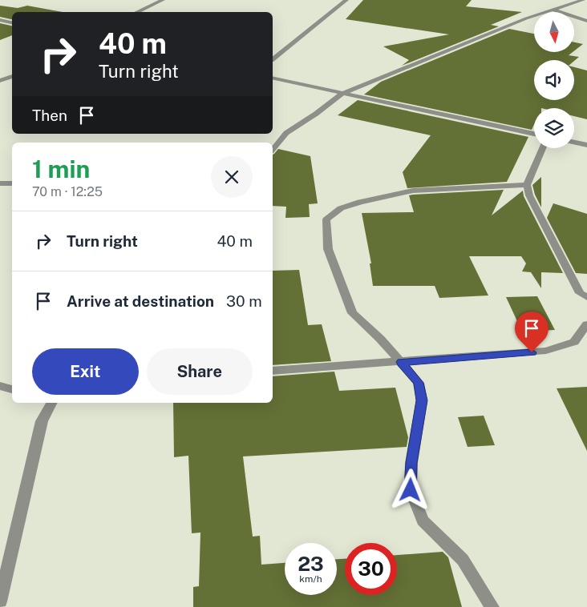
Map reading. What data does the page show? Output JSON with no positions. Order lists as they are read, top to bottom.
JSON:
{
  "north": "bottom",
  "page": {
    "turn": ["40 m", "Turn right"],
    "then": "Then",
    "heading": ["1 min", "70 m · 12:25"],
    "list": [
      {
        "name": "Turn right",
        "value": "40 m"
      },
      {
        "name": "Arrive at destination",
        "value": "30 m"
      }
    ],
    "buttons": ["Exit", "Share"],
    "speed": "23 km/h",
    "limit": "30"
  }
}
